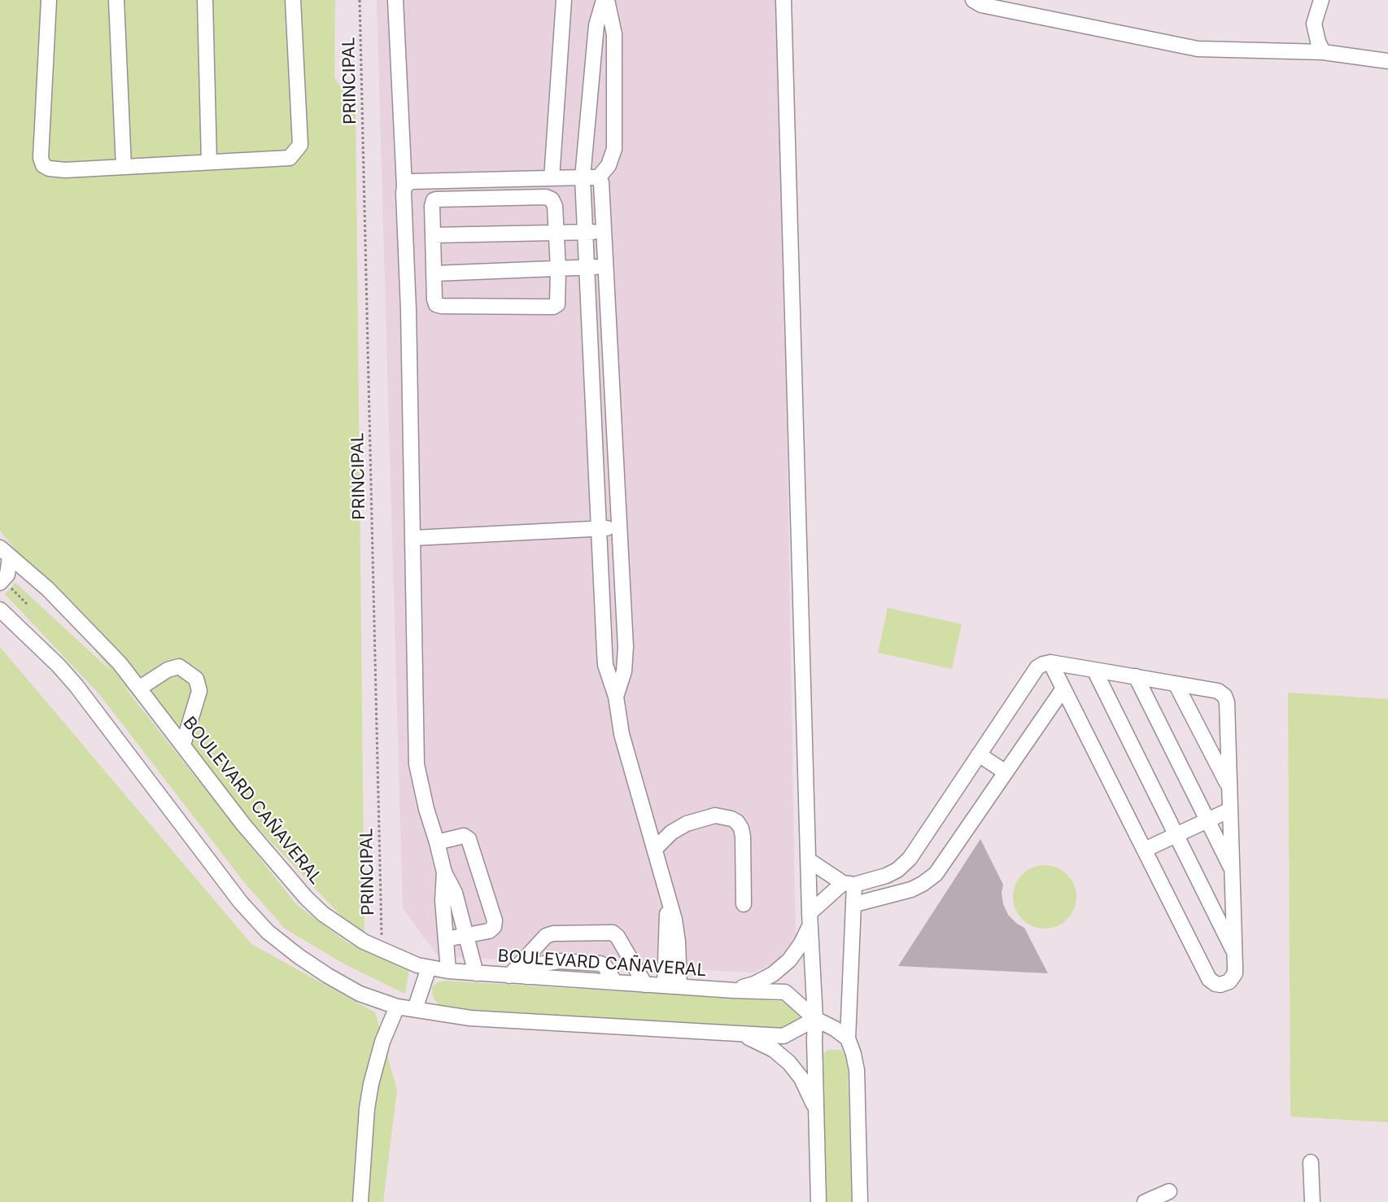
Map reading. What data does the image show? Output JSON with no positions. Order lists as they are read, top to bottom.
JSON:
{
  "streets": {
    "street": ["BOULEVARD CAÑAVERAL"],
    "path": ["PRINCIPAL"]
  },
  "crossings": [
    ["PRINCIPAL", "BOULEVARD CAÑAVERAL"]
  ]
}
